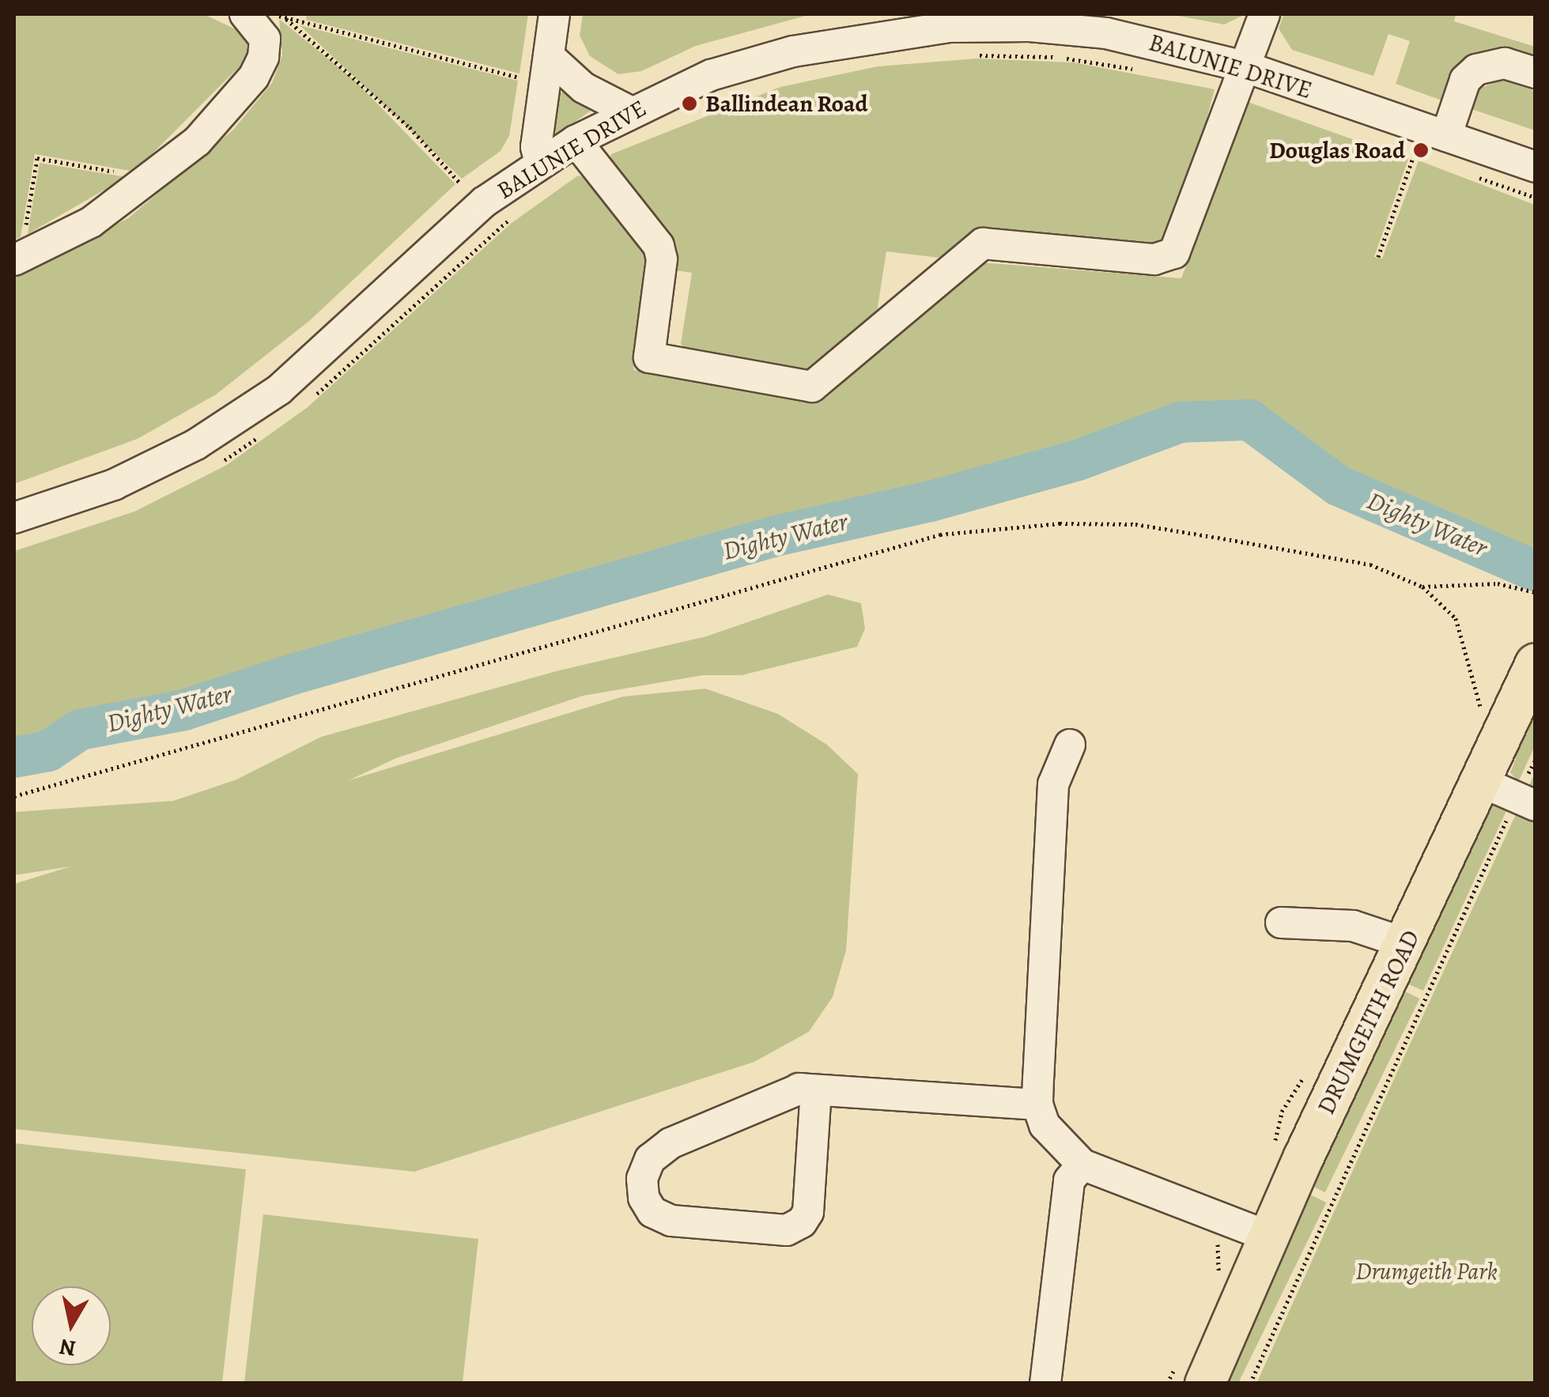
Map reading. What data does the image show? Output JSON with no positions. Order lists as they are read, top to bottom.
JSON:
{
  "streets": {
    "main road": ["DRUMGEITH ROAD"],
    "street": ["BALUNIE DRIVE"]
  },
  "water": ["Dighty Water"],
  "parks": ["Drumgeith Park"],
  "places": ["Ballindean Road", "Douglas Road"],
  "north": "bottom"
}
